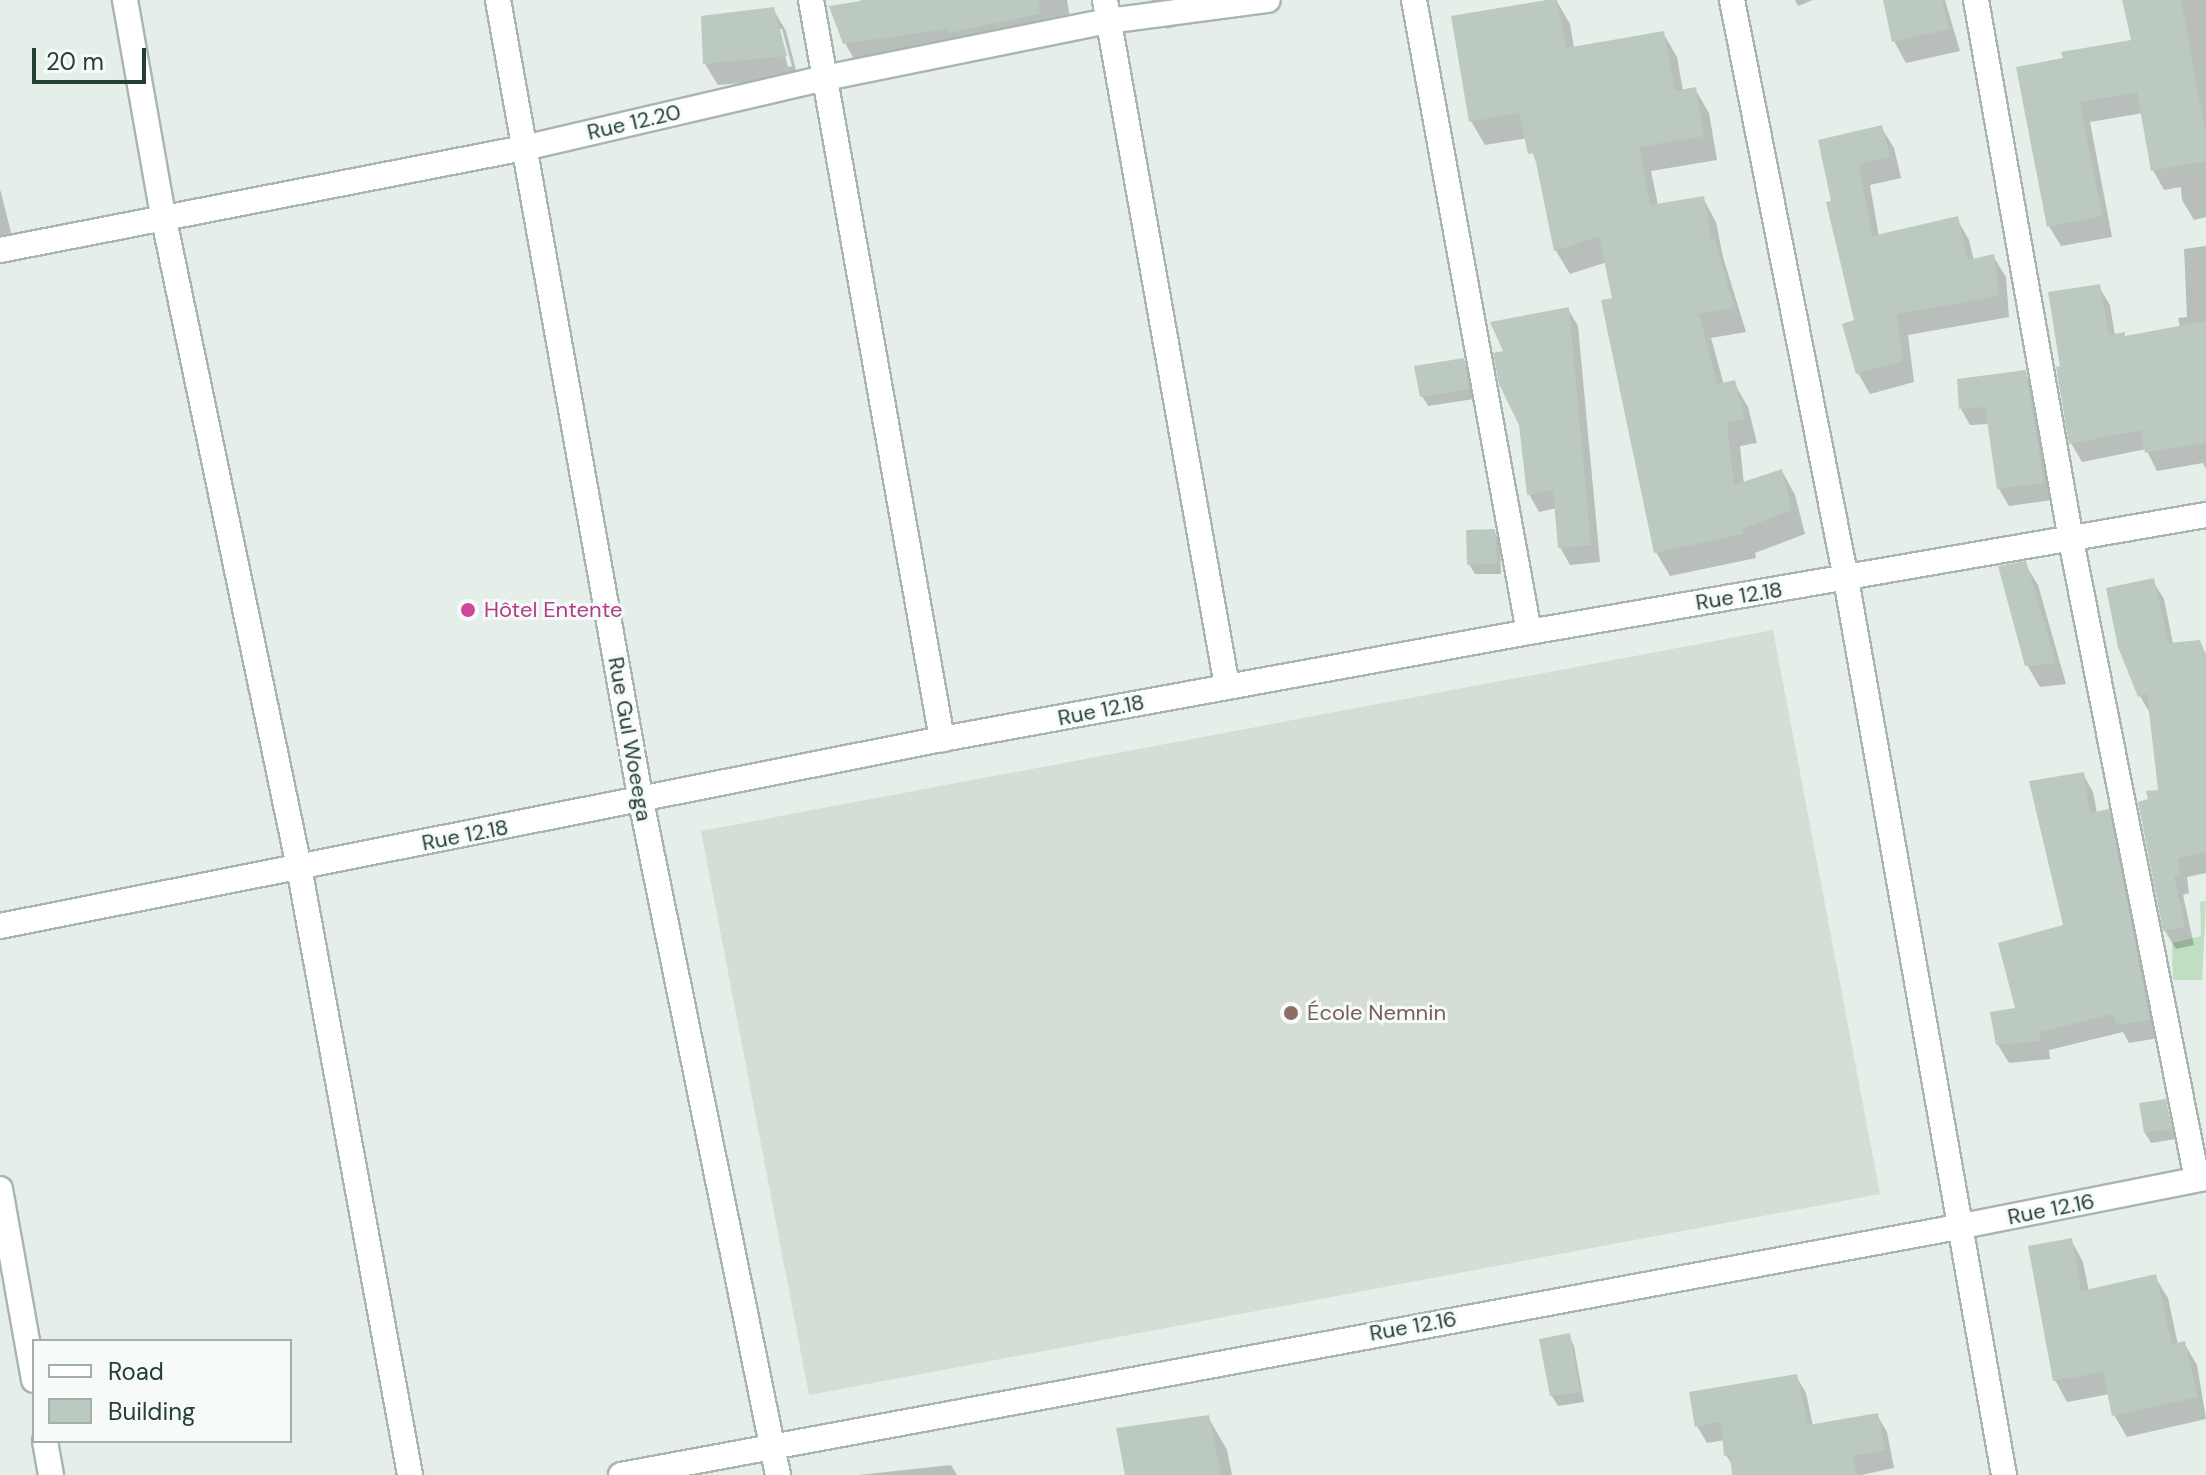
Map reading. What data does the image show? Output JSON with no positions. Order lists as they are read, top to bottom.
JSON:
{
  "streets": {
    "street": [
      "Rue 12.20",
      "Rue 12.18",
      "Rue Gul Woeega",
      "Rue 12.16"
    ]
  },
  "crossings": [
    ["Rue 12.20", "Rue Gul Woeega"],
    ["Rue 12.18", "Rue Gul Woeega"],
    ["Rue Gul Woeega", "Rue 12.16"]
  ],
  "places": ["Hôtel Entente", "École Nemnin"],
  "legend": ["Road", "Building"],
  "scale_bar": "20 m"
}
